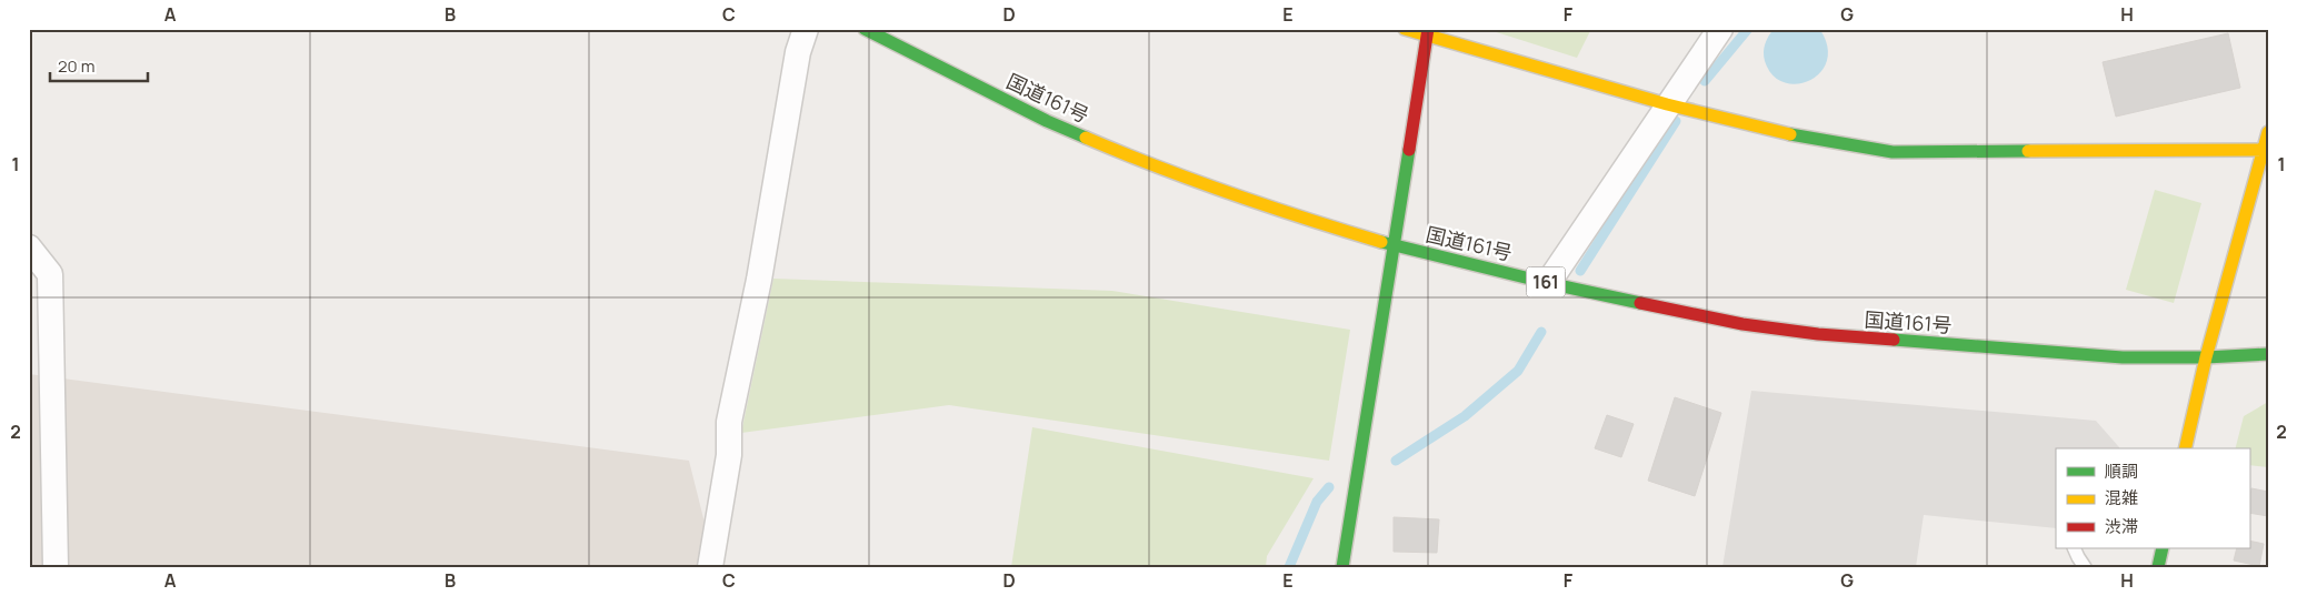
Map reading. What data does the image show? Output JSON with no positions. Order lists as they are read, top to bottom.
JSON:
{
  "streets": {
    "main road": ["国道161号", "161"]
  },
  "legend": ["順調", "混雑", "渋滞"],
  "scale_bar": "20 m",
  "grid": {
    "columns": [
      "A",
      "B",
      "C",
      "D",
      "E",
      "F",
      "G",
      "H"
    ],
    "rows": ["1", "2"]
  }
}
